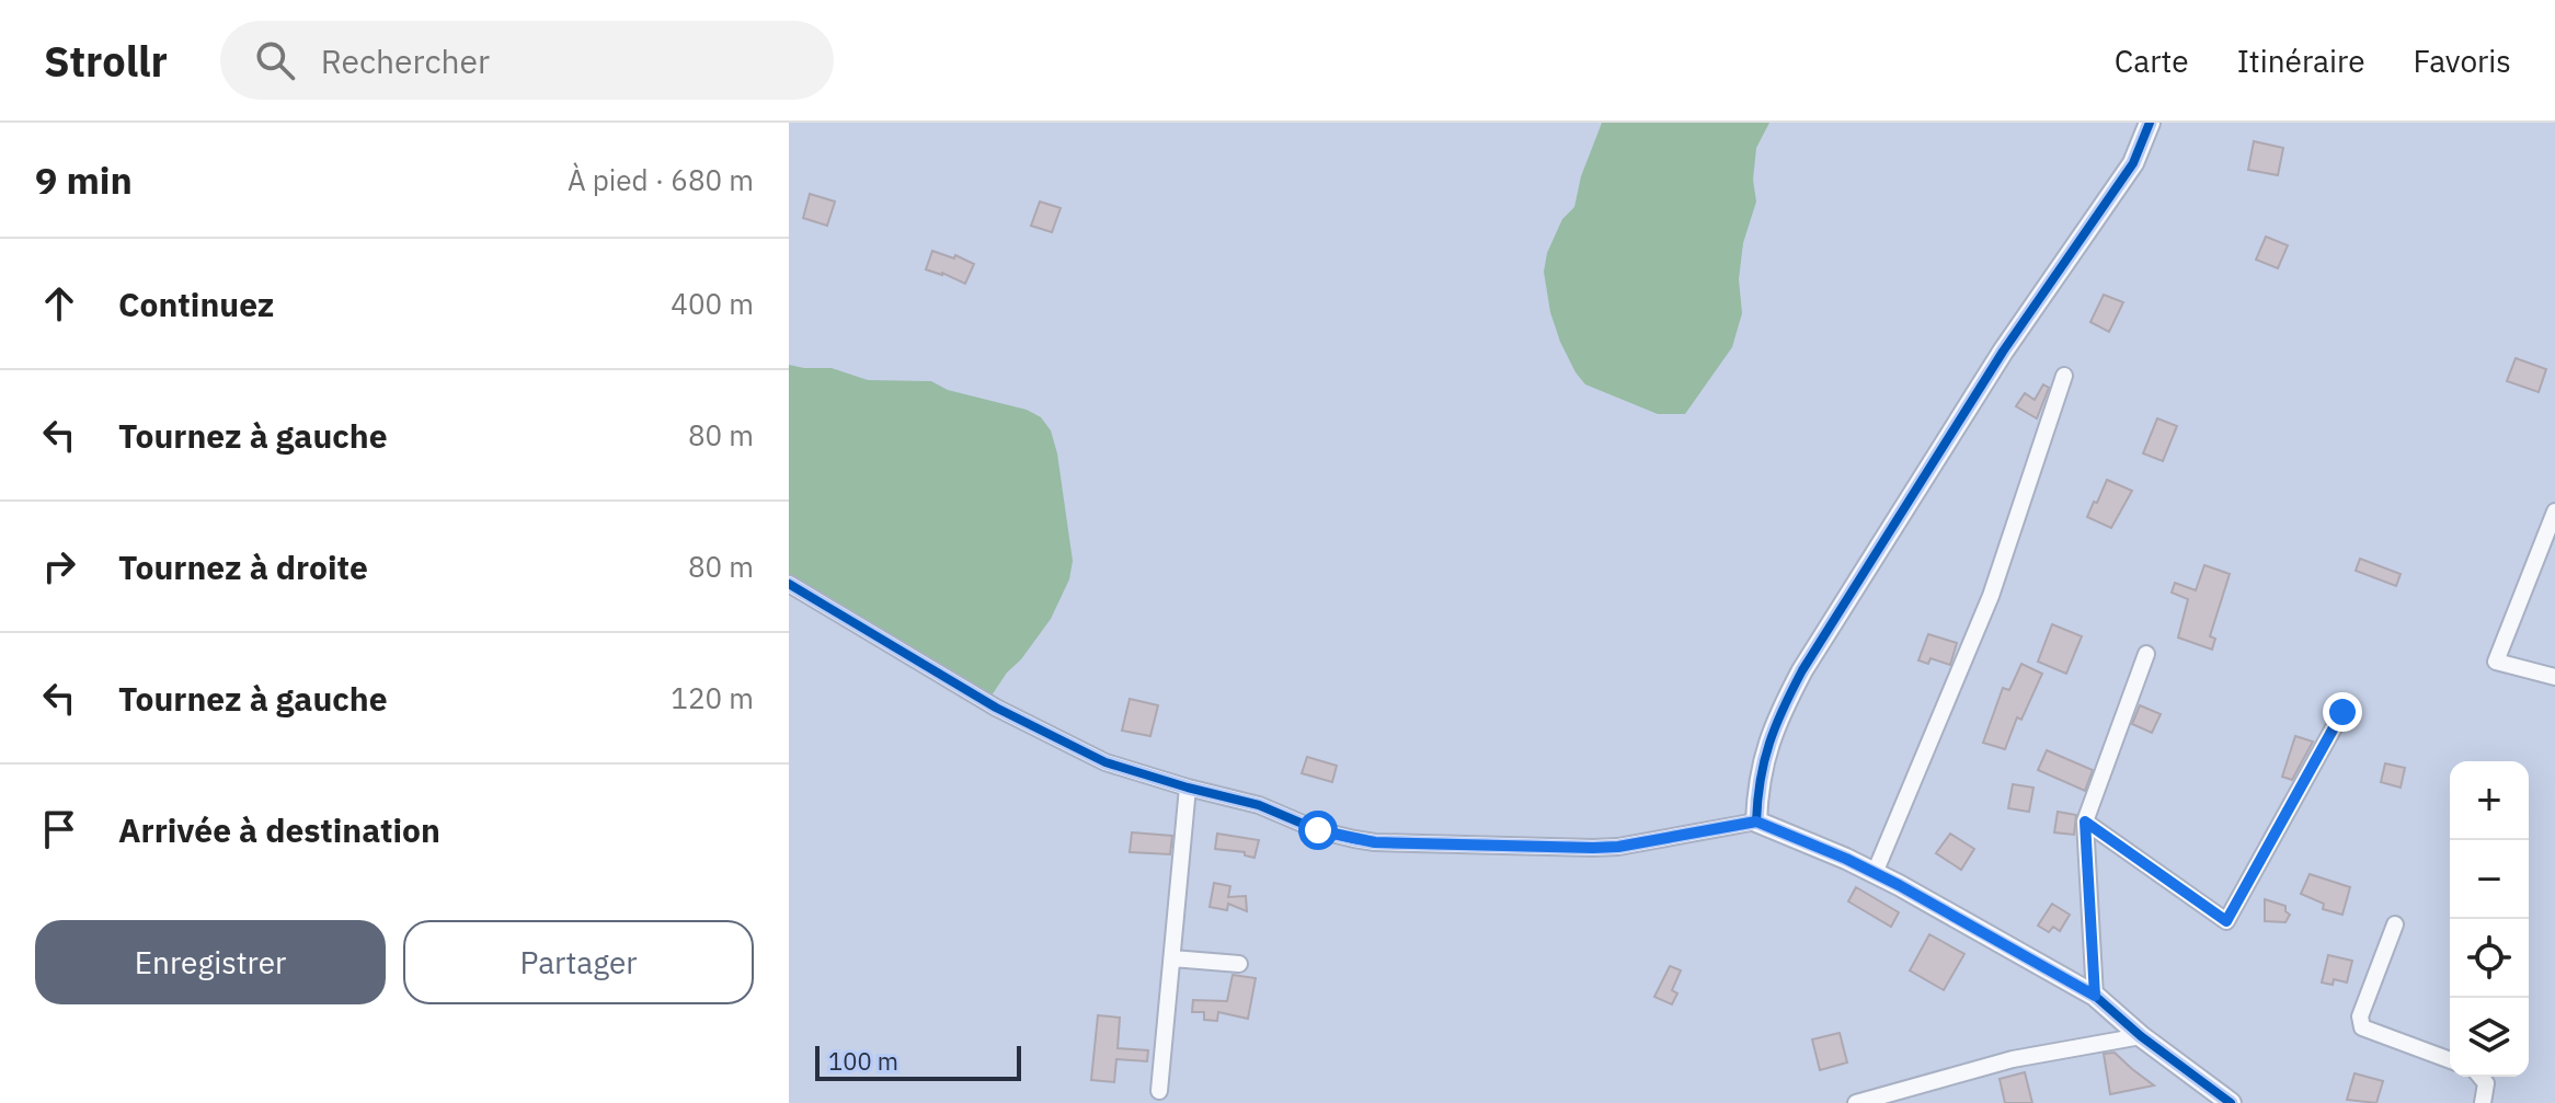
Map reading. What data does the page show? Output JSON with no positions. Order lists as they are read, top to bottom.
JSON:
{
  "scale_bar": "100 m",
  "page": {
    "header": "Strollr",
    "search": "Rechercher",
    "nav": ["Carte", "Itinéraire", "Favoris"],
    "heading": ["9 min", "À pied · 680 m"],
    "list": [
      ["Continuez", "400 m"],
      ["Tournez à gauche", "80 m"],
      ["Tournez à droite", "80 m"],
      ["Tournez à gauche", "120 m"],
      "Arrivée à destination"
    ],
    "map_buttons": ["+", "−"],
    "buttons": ["Enregistrer", "Partager"],
    "scale": "100 m"
  }
}
